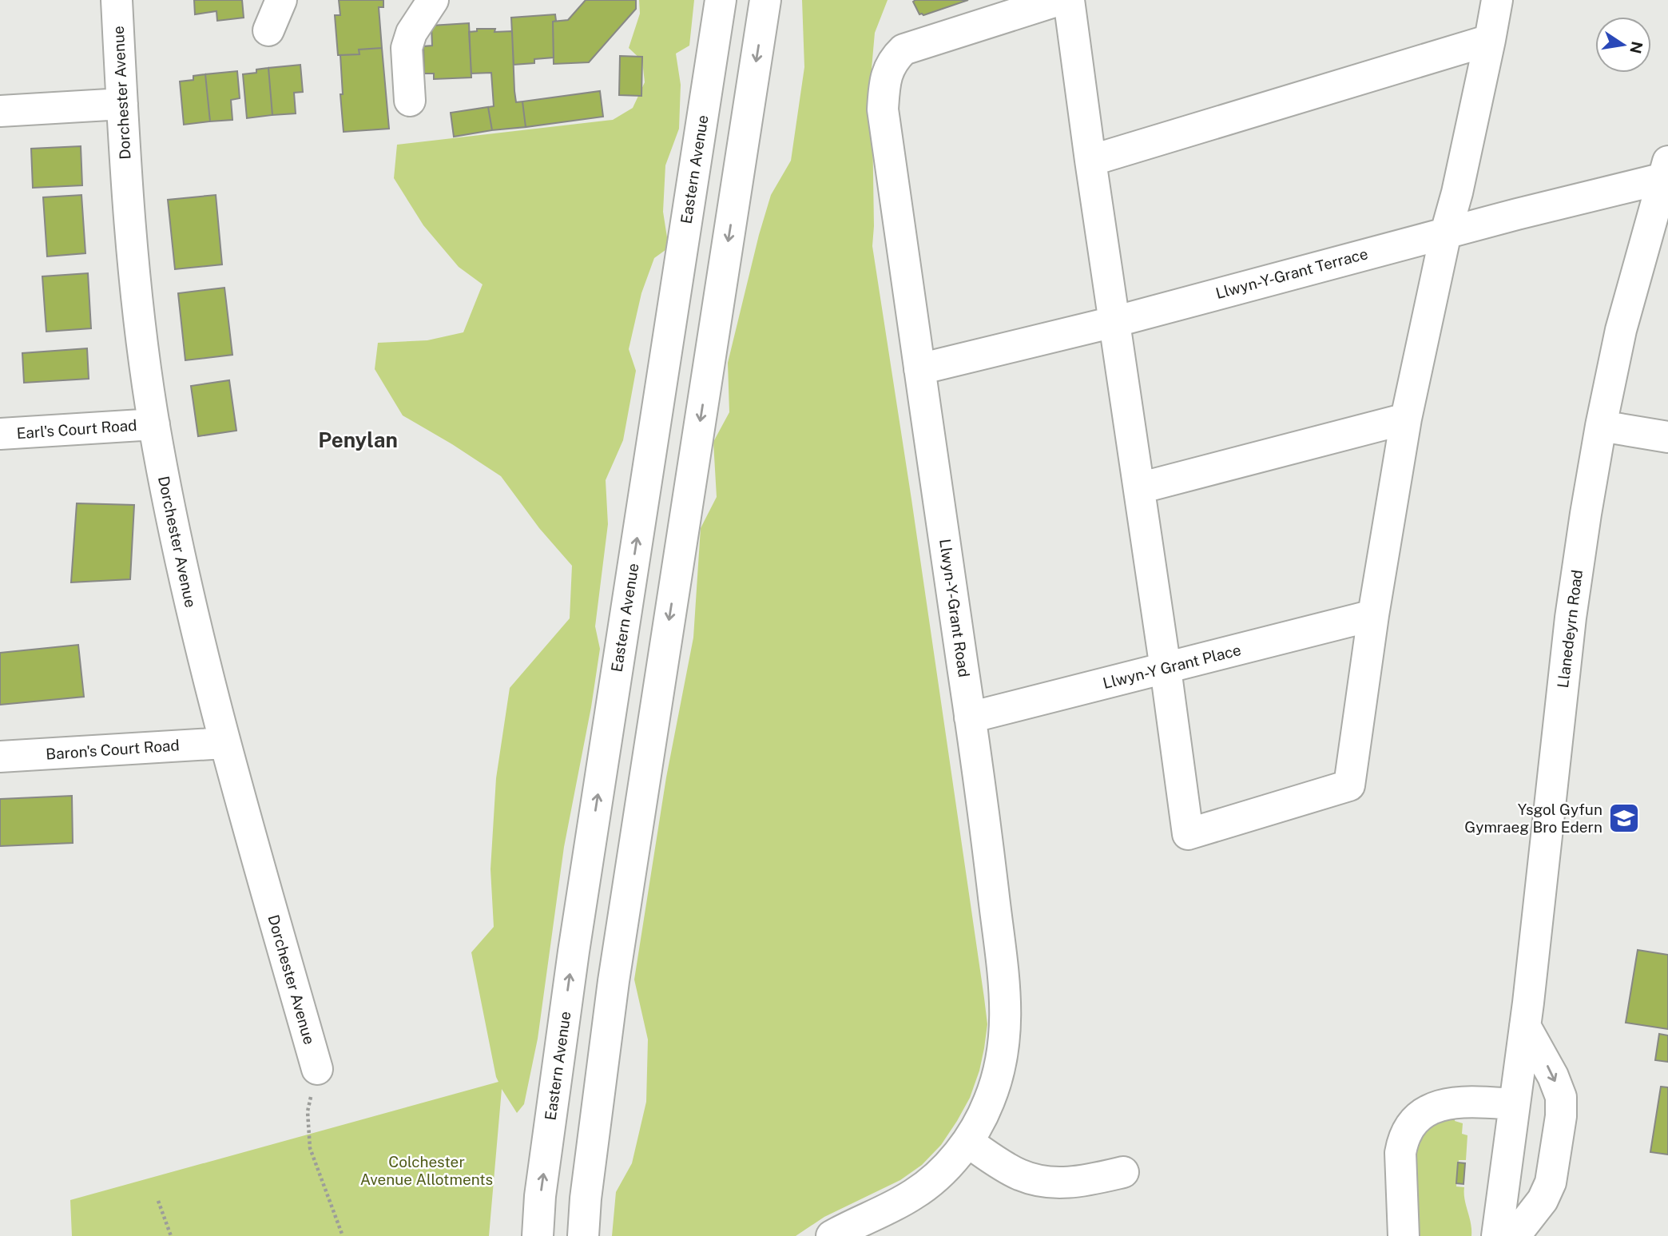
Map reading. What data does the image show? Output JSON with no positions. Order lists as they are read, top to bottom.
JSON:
{
  "streets": {
    "main road": [
      "Dorchester Avenue",
      "Eastern Avenue",
      "Llwyn-Y-Grant Terrace",
      "Earl's Court Road",
      "Llwyn-Y-Grant Road",
      "Llanedeyrn Road",
      "Llwyn-Y Grant Place",
      "Baron's Court Road"
    ]
  },
  "crossings": [
    ["Dorchester Avenue", "Earl's Court Road"],
    ["Dorchester Avenue", "Baron's Court Road"],
    ["Llwyn-Y-Grant Terrace", "Llwyn-Y-Grant Road"],
    ["Llwyn-Y-Grant Terrace", "Llanedeyrn Road"],
    ["Llwyn-Y-Grant Road", "Llwyn-Y Grant Place"]
  ],
  "districts": ["Penylan"],
  "parks": ["Colchester Avenue Allotments"],
  "places": {
    "school or university": ["Ysgol Gyfun Gymraeg Bro Edern"]
  },
  "north": "right"
}
